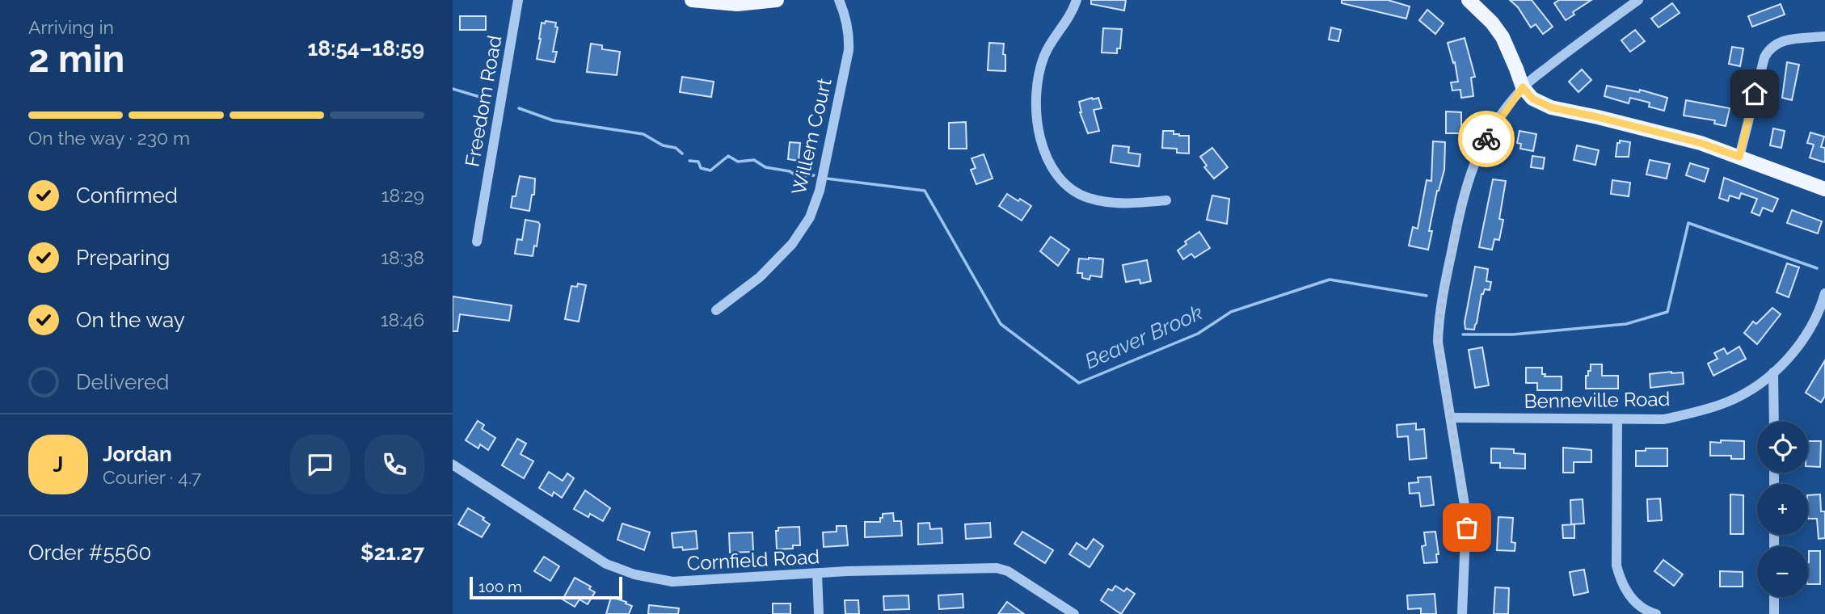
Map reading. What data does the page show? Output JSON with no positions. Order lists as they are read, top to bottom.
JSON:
{
  "streets": {
    "street": [
      "Freedom Road",
      "Willem Court",
      "Benneville Road",
      "Cornfield Road"
    ]
  },
  "water": ["Beaver Brook"],
  "scale_bar": "100 m",
  "page": {
    "heading": ["2 min", "Arriving in", "18:54–18:59"],
    "panel": [
      "Jordan",
      "Courier · 4.7",
      "Order #5560",
      "$21.27"
    ],
    "bar": "On the way · 230 m",
    "list": [
      ["Confirmed", "18:29"],
      ["Preparing", "18:38"],
      ["On the way", "18:46"],
      "Delivered"
    ],
    "map_buttons": ["+", "−"],
    "round": "J",
    "scale": "100 m"
  }
}
